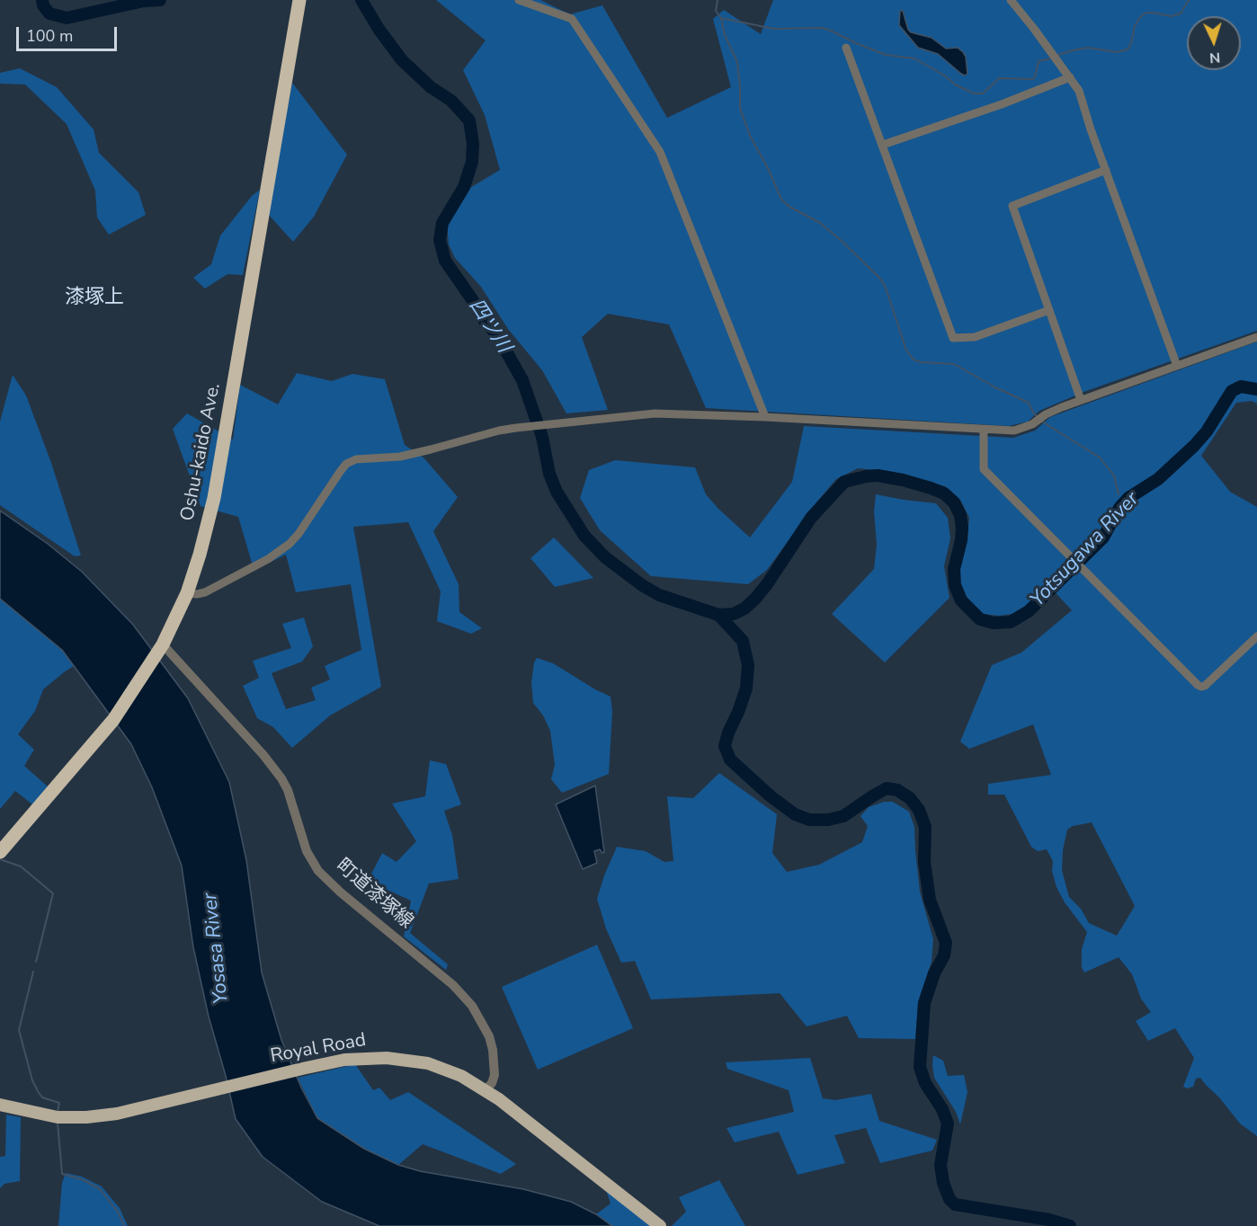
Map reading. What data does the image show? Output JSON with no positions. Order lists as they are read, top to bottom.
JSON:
{
  "streets": {
    "highway": ["Oshu-kaido Ave."],
    "main road": ["Royal Road"],
    "street": ["町道漆塚線"]
  },
  "crossings": [
    ["Oshu-kaido Ave.", "町道漆塚線"],
    ["町道漆塚線", "Royal Road"]
  ],
  "districts": ["漆塚上"],
  "water": ["四ツ川", "Yotsugawa River", "Yosasa River"],
  "scale_bar": "100 m",
  "north": "bottom"
}
